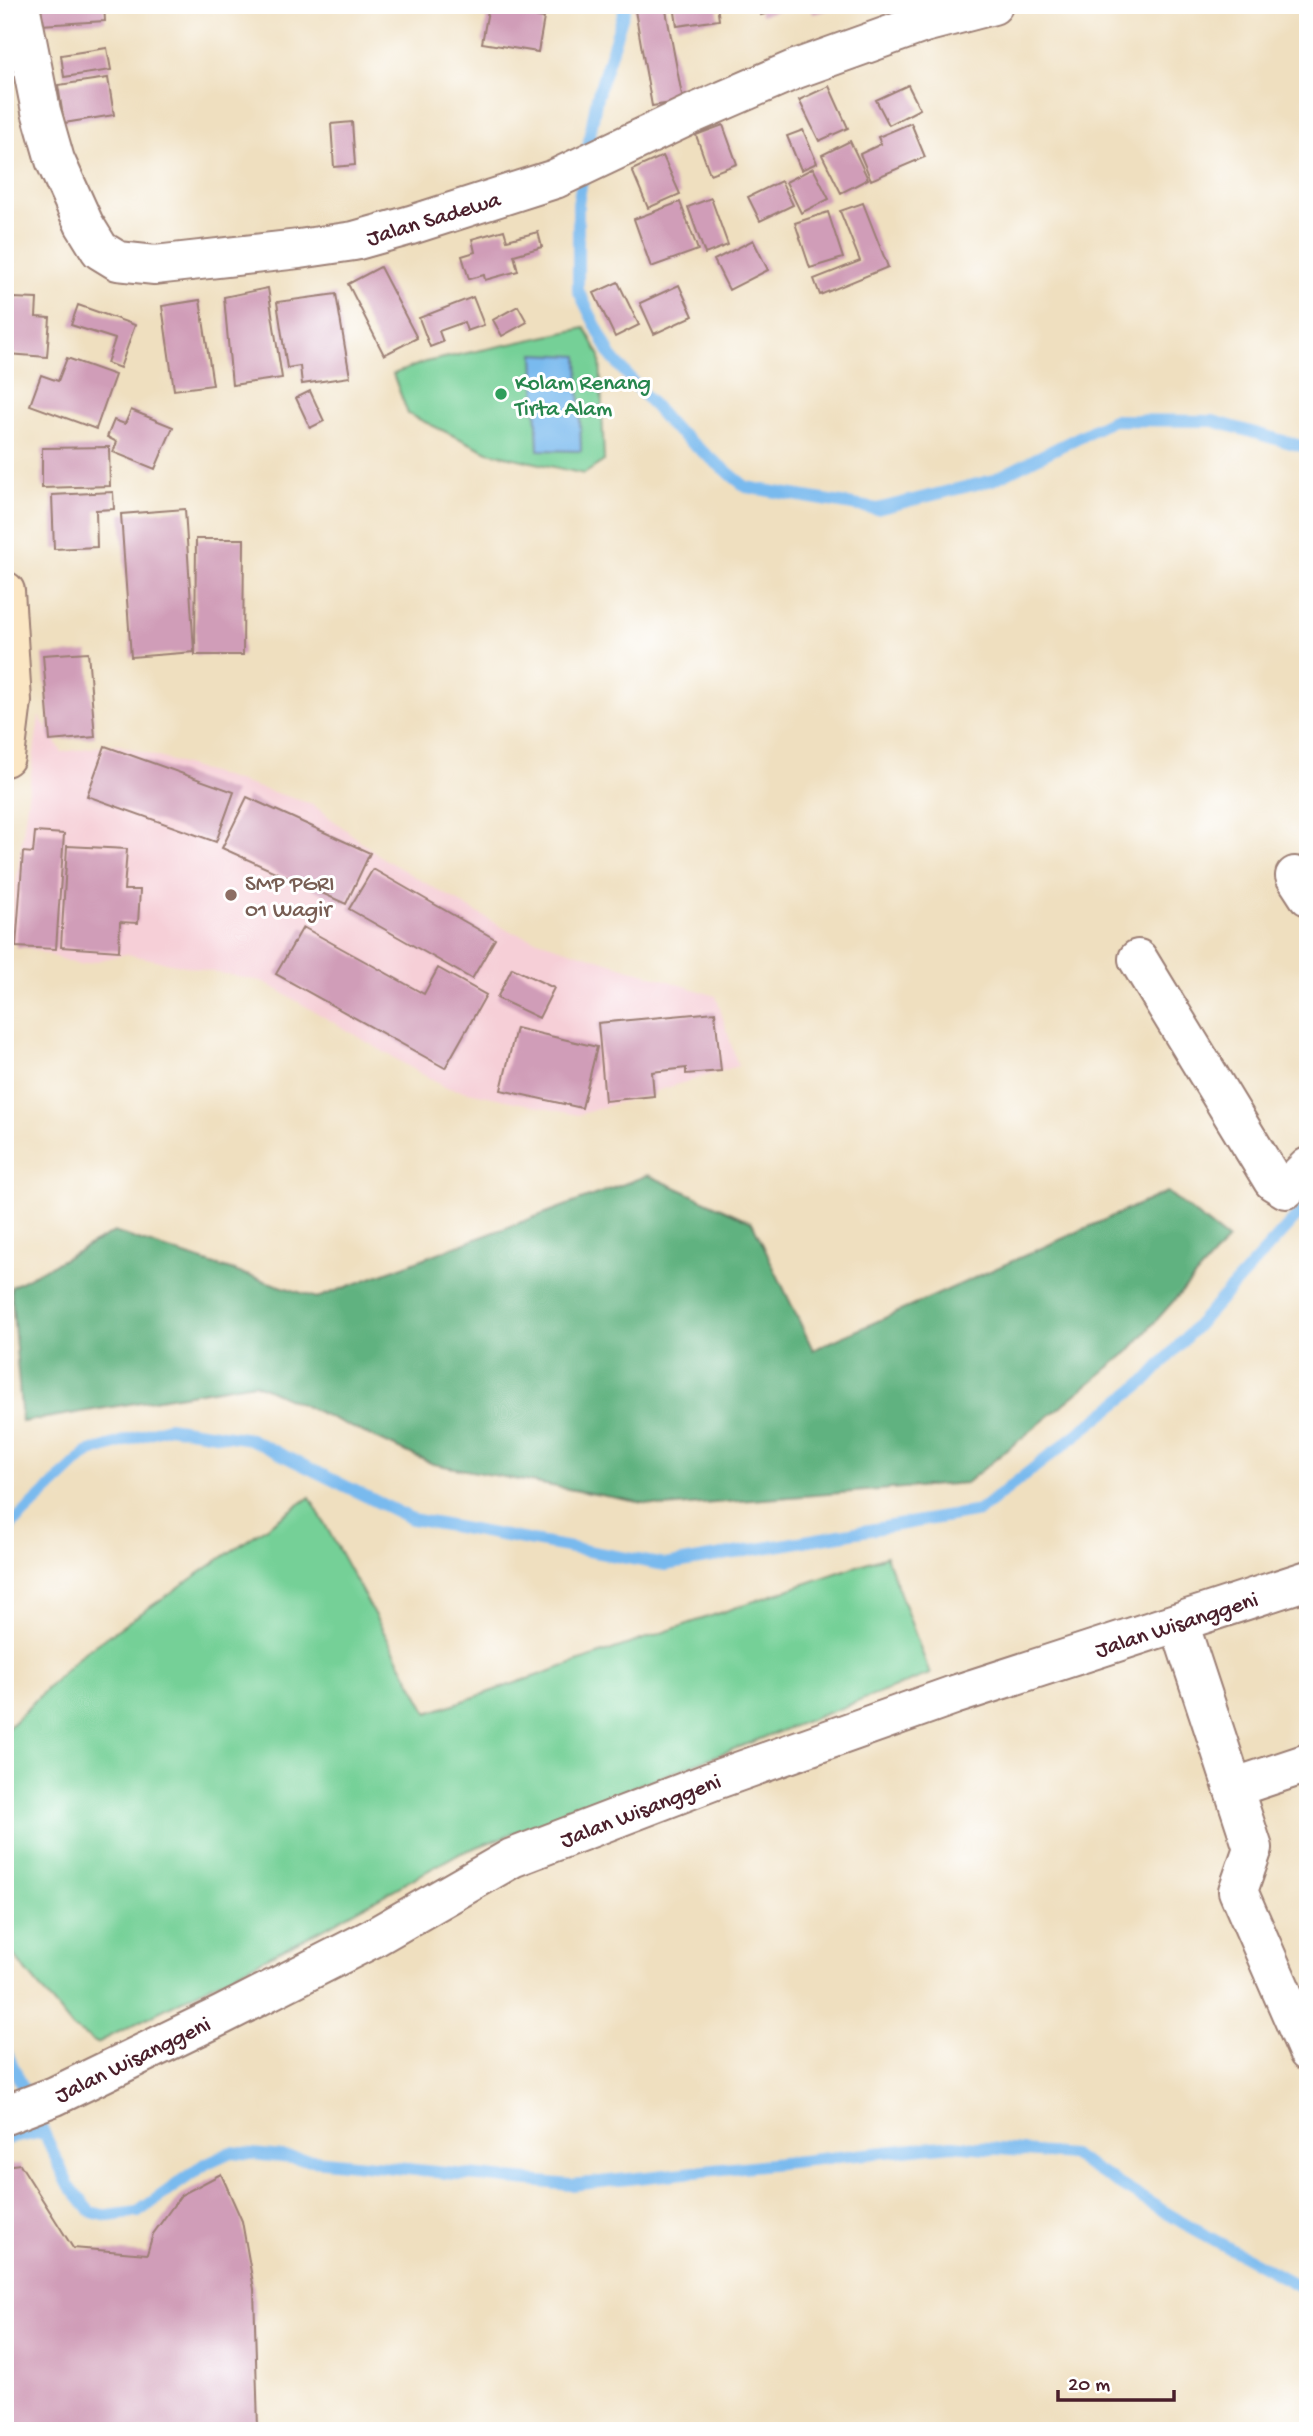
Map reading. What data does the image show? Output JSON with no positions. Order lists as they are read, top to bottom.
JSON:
{
  "streets": {
    "street": ["Jalan Sadewa", "Jalan Wisanggeni"]
  },
  "places": ["Kolam Renang Tirta Alam", "SMP PGRI 01 Wagir"],
  "scale_bar": "20 m"
}
